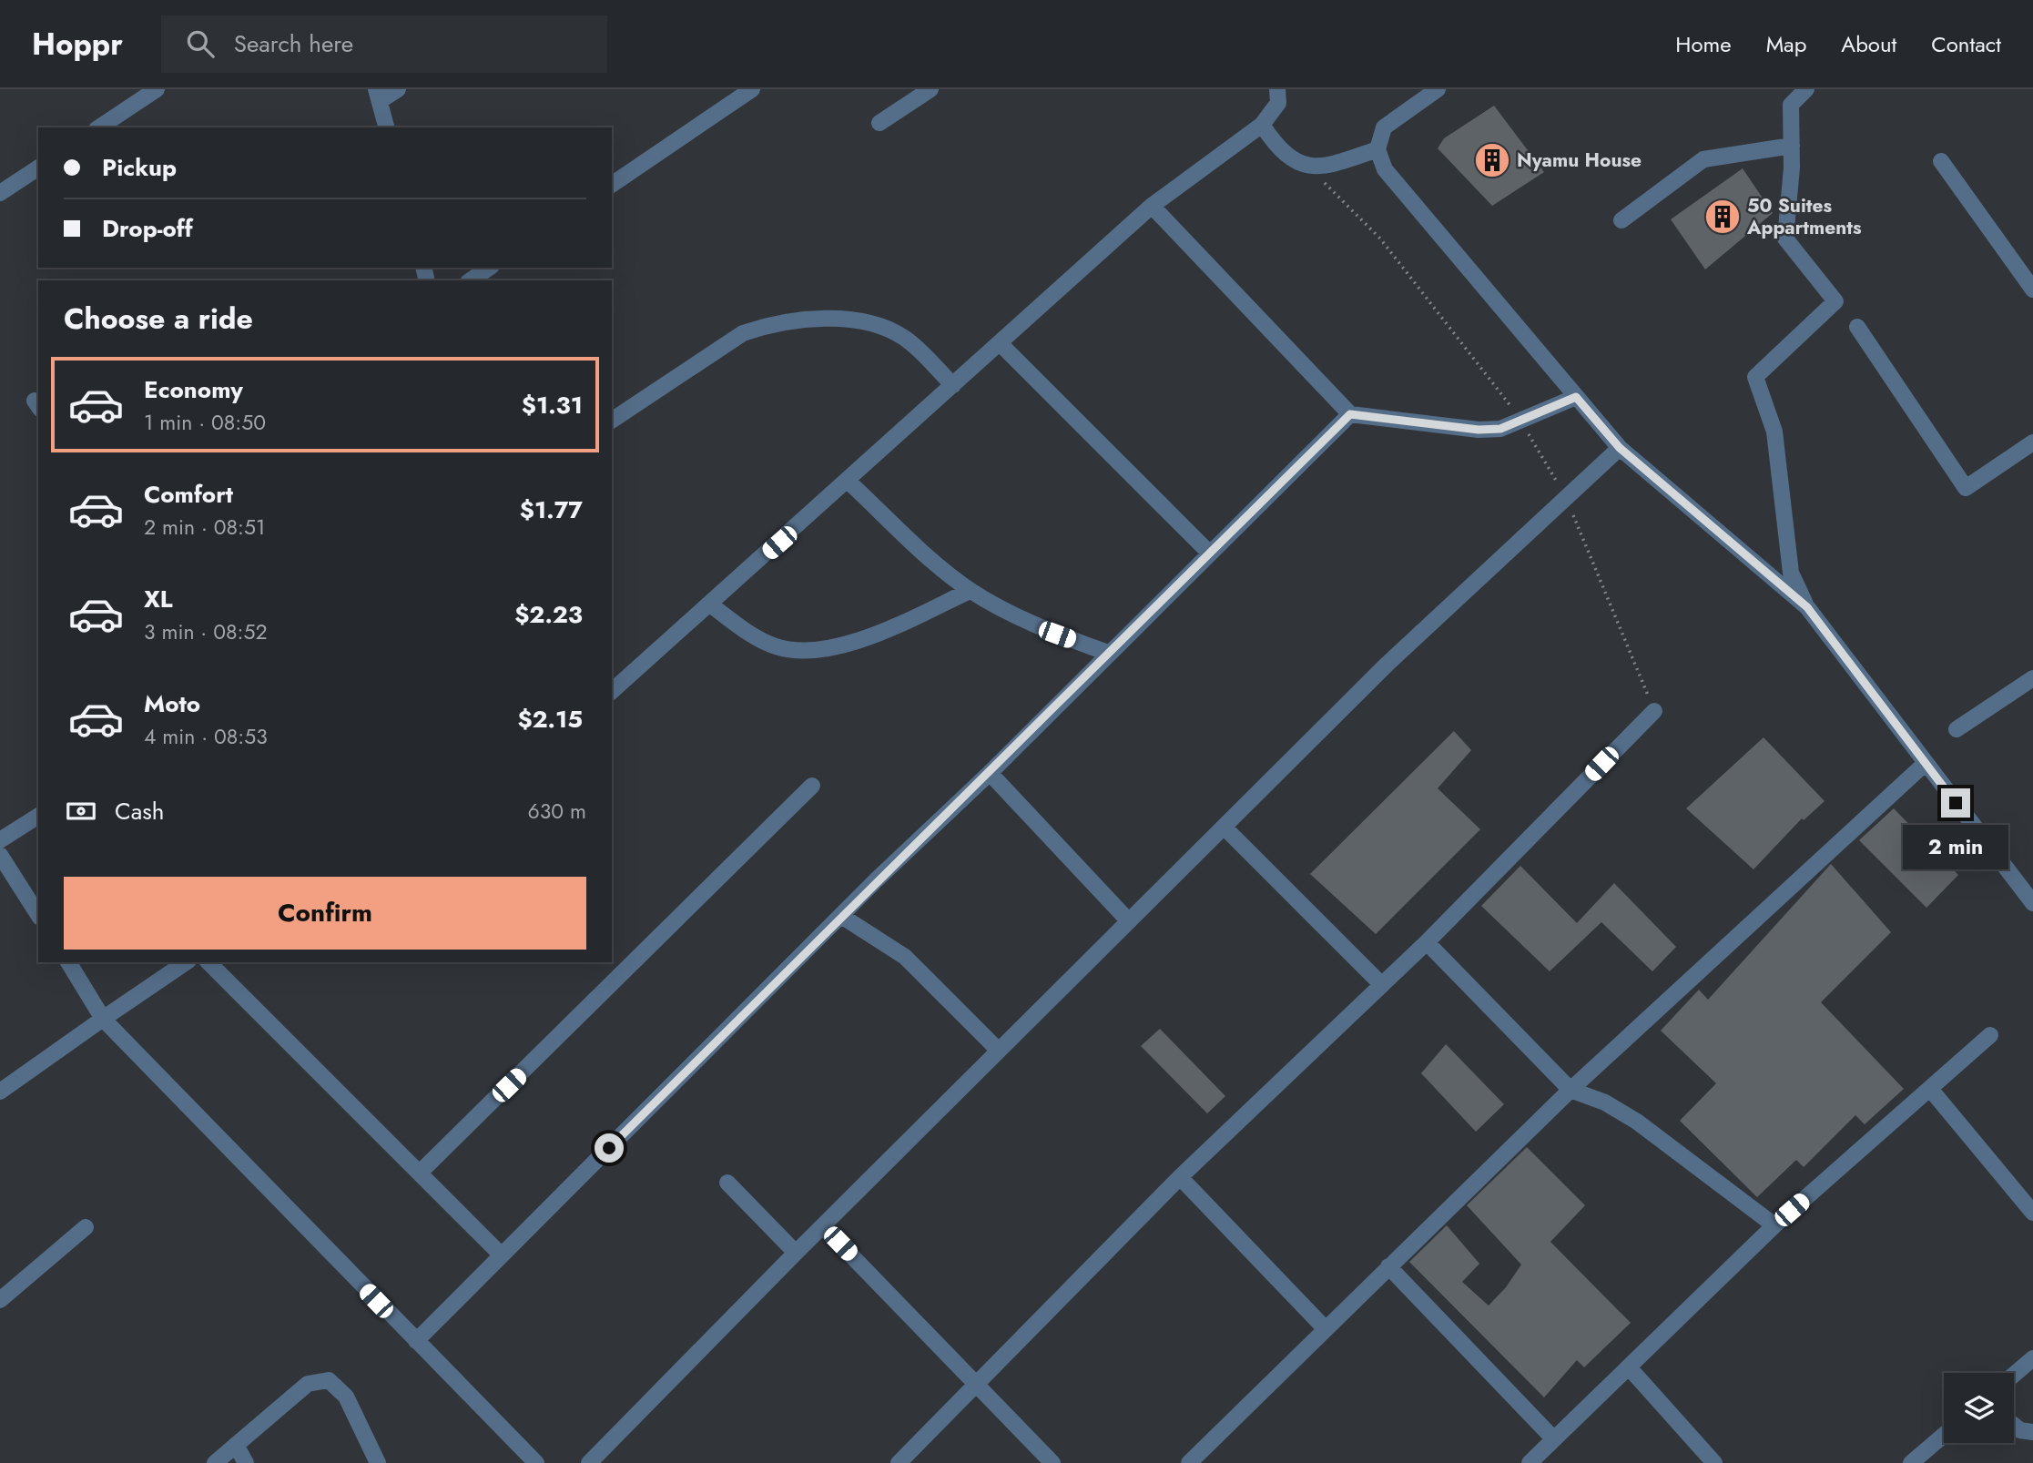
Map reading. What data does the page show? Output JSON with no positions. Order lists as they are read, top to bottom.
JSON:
{
  "places": {
    "building": ["Nyamu House", "50 Suites Appartments"]
  },
  "page": {
    "header": "Hoppr",
    "search": "Search here",
    "nav": [
      "Home",
      "Map",
      "About",
      "Contact"
    ],
    "banner": ["Pickup", "Drop-off"],
    "heading": "Choose a ride",
    "list": [
      {
        "name": "Economy",
        "note": "1 min · 08:50",
        "value": "$1.31"
      },
      {
        "name": "Comfort",
        "note": "2 min · 08:51",
        "value": "$1.77"
      },
      {
        "name": "XL",
        "note": "3 min · 08:52",
        "value": "$2.23"
      },
      {
        "name": "Moto",
        "note": "4 min · 08:53",
        "value": "$2.15"
      }
    ],
    "pay": ["Cash", "630 m"],
    "bubble": "2 min",
    "buttons": "Confirm"
  }
}
